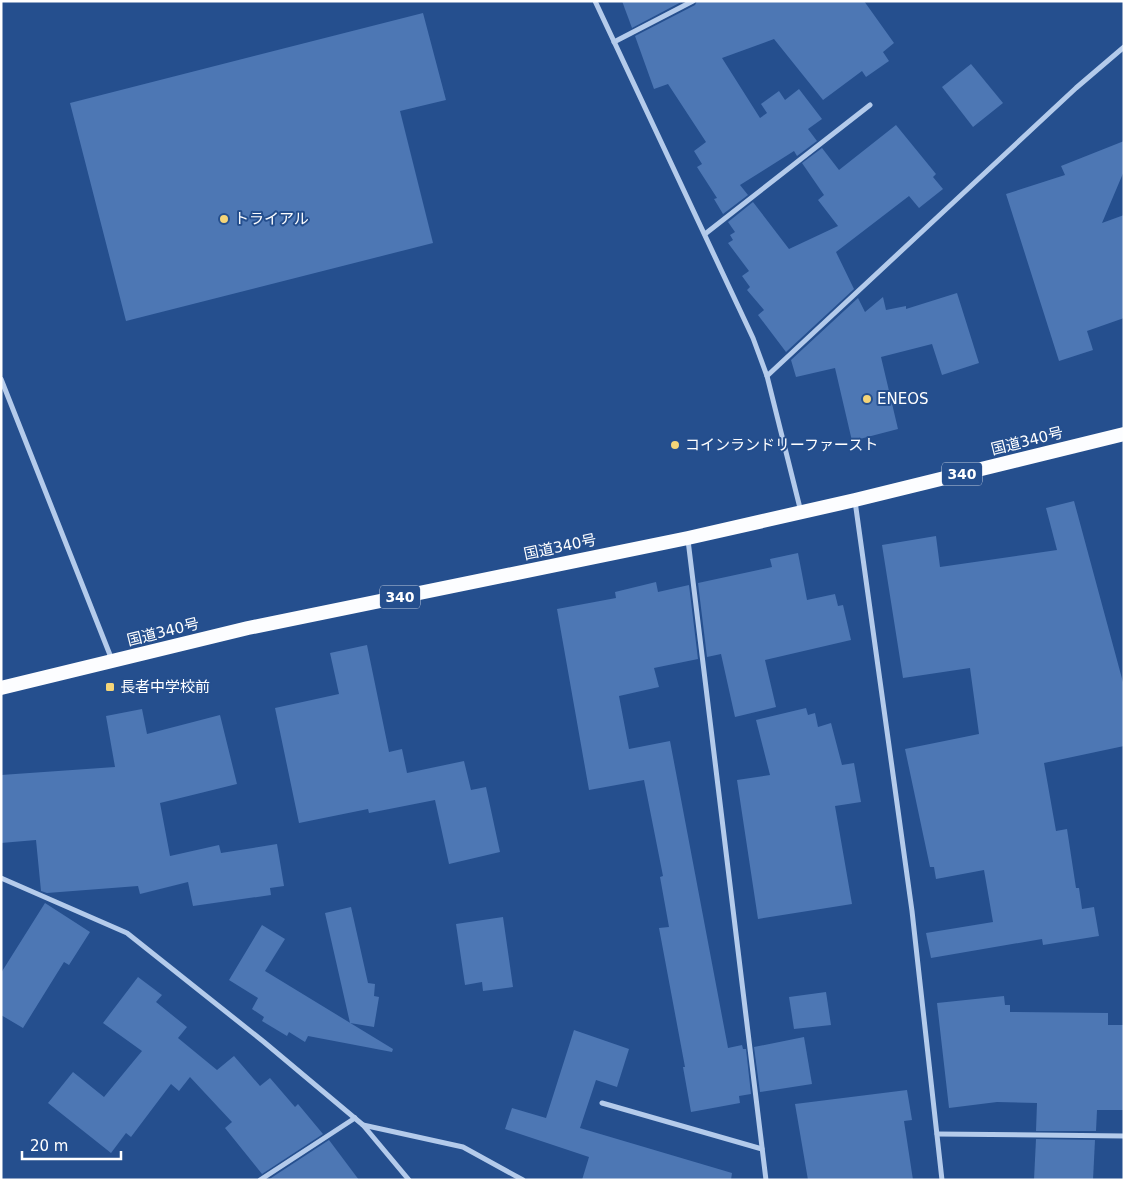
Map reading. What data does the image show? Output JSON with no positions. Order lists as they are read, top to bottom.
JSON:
{
  "streets": {
    "highway": ["国道340号", "340"]
  },
  "places": {
    "other": ["トライアル", "ENEOS", "コインランドリーファースト"],
    "transit": ["長者中学校前"]
  },
  "scale_bar": "20 m"
}
